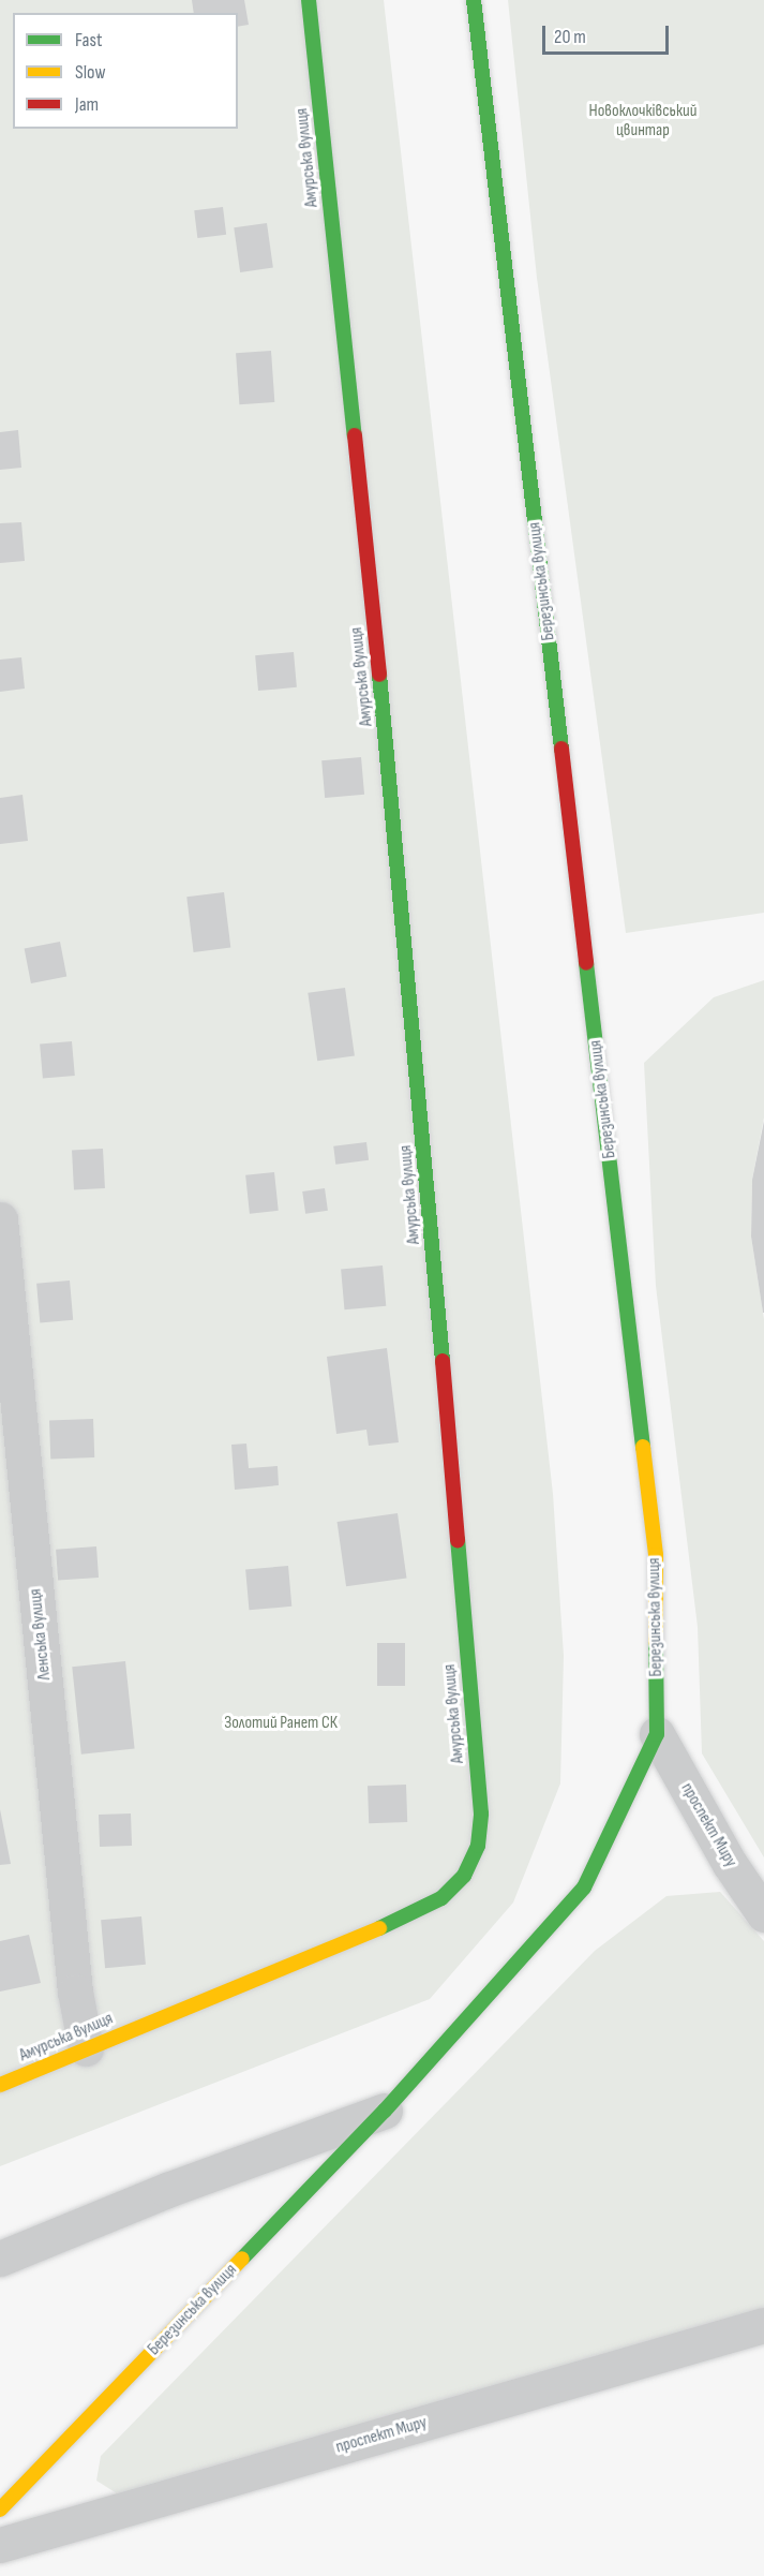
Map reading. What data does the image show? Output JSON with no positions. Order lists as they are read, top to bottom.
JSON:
{
  "streets": {
    "street": [
      "Амурська вулиця",
      "Березинська вулиця",
      "Ленська вулиця",
      "проспект Миру"
    ]
  },
  "crossings": [
    ["Амурська вулиця", "Ленська вулиця"],
    ["Березинська вулиця", "проспект Миру"]
  ],
  "parks": ["Новоклочківський цвинтар", "Золотий Ранет СК"],
  "legend": ["Fast", "Slow", "Jam"],
  "scale_bar": "20 m"
}
